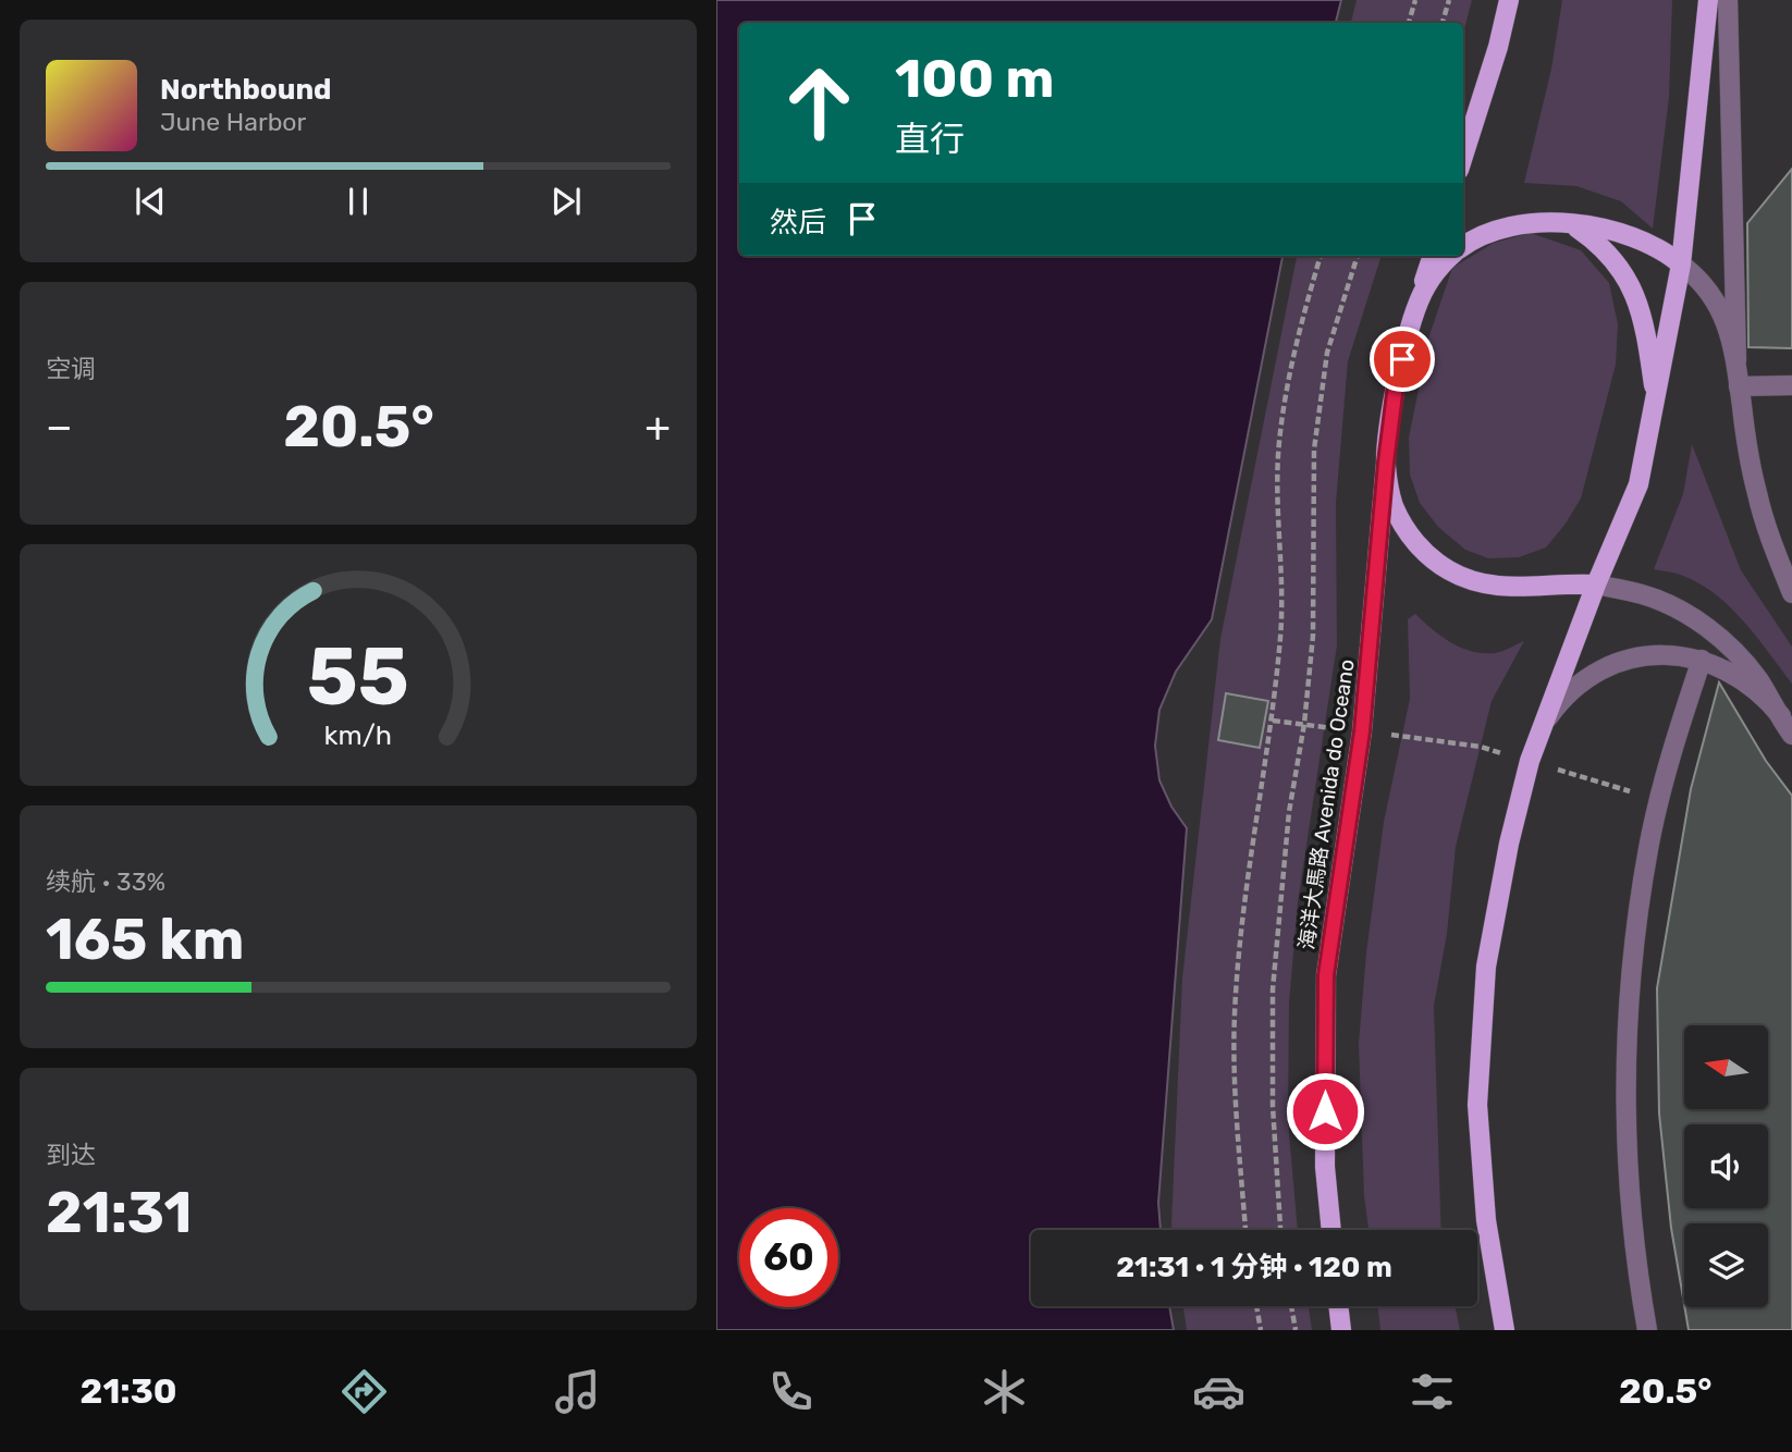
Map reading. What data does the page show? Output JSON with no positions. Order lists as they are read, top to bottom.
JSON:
{
  "streets": {
    "main road": ["海洋大馬路 Avenida do Oceano"]
  },
  "north": "left",
  "page": {
    "turn": ["100 m", "直行"],
    "song": ["Northbound", "June Harbor"],
    "then": "然后",
    "tile": [
      "空调",
      ["续航 · 33%", "165 km"],
      ["到达", "21:31"]
    ],
    "heat": ["−", "20.5°", "+"],
    "limit": "60",
    "trip": "21:31 · 1 分钟 · 120 m",
    "tabs": ["21:30", "20.5°"],
    "gauge": ["55", "km/h"]
  }
}
